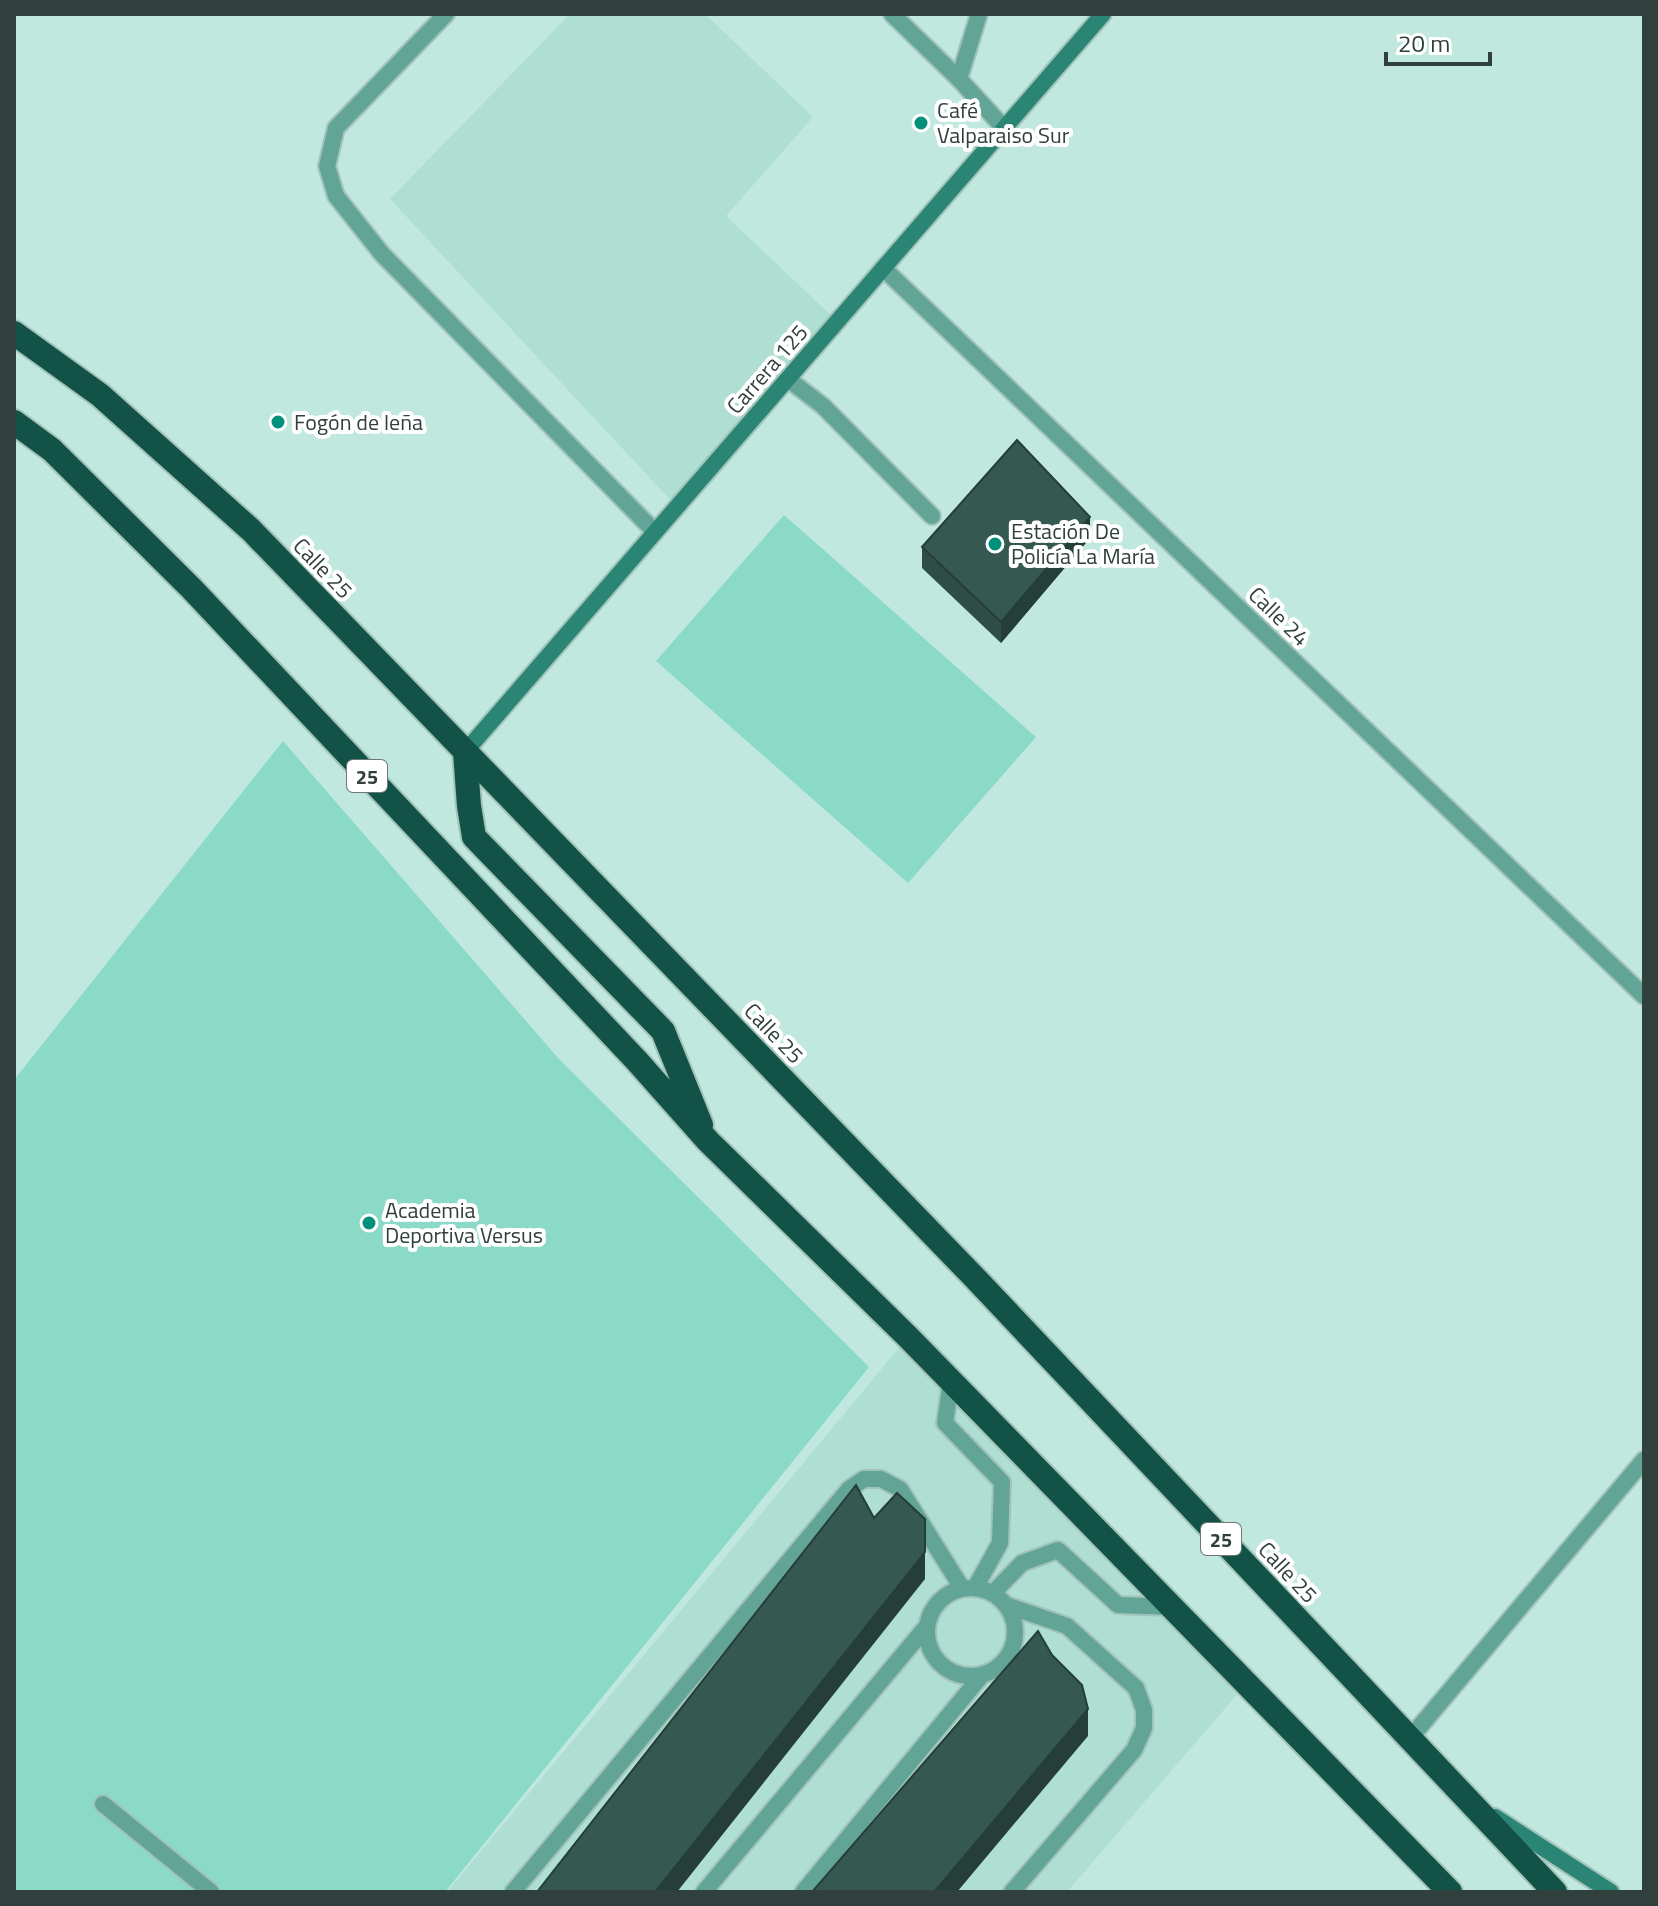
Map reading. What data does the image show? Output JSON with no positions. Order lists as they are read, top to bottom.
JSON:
{
  "streets": {
    "highway": ["Calle 25", "25"],
    "main road": ["Carrera 125"],
    "street": ["Calle 24"]
  },
  "crossings": [
    ["Carrera 125", "Calle 25"],
    ["Carrera 125", "Calle 24"]
  ],
  "places": [
    "Café Valparaiso Sur",
    "Fogón de leña",
    "Estación De Policía La María",
    "Academia Deportiva Versus"
  ],
  "scale_bar": "20 m"
}
